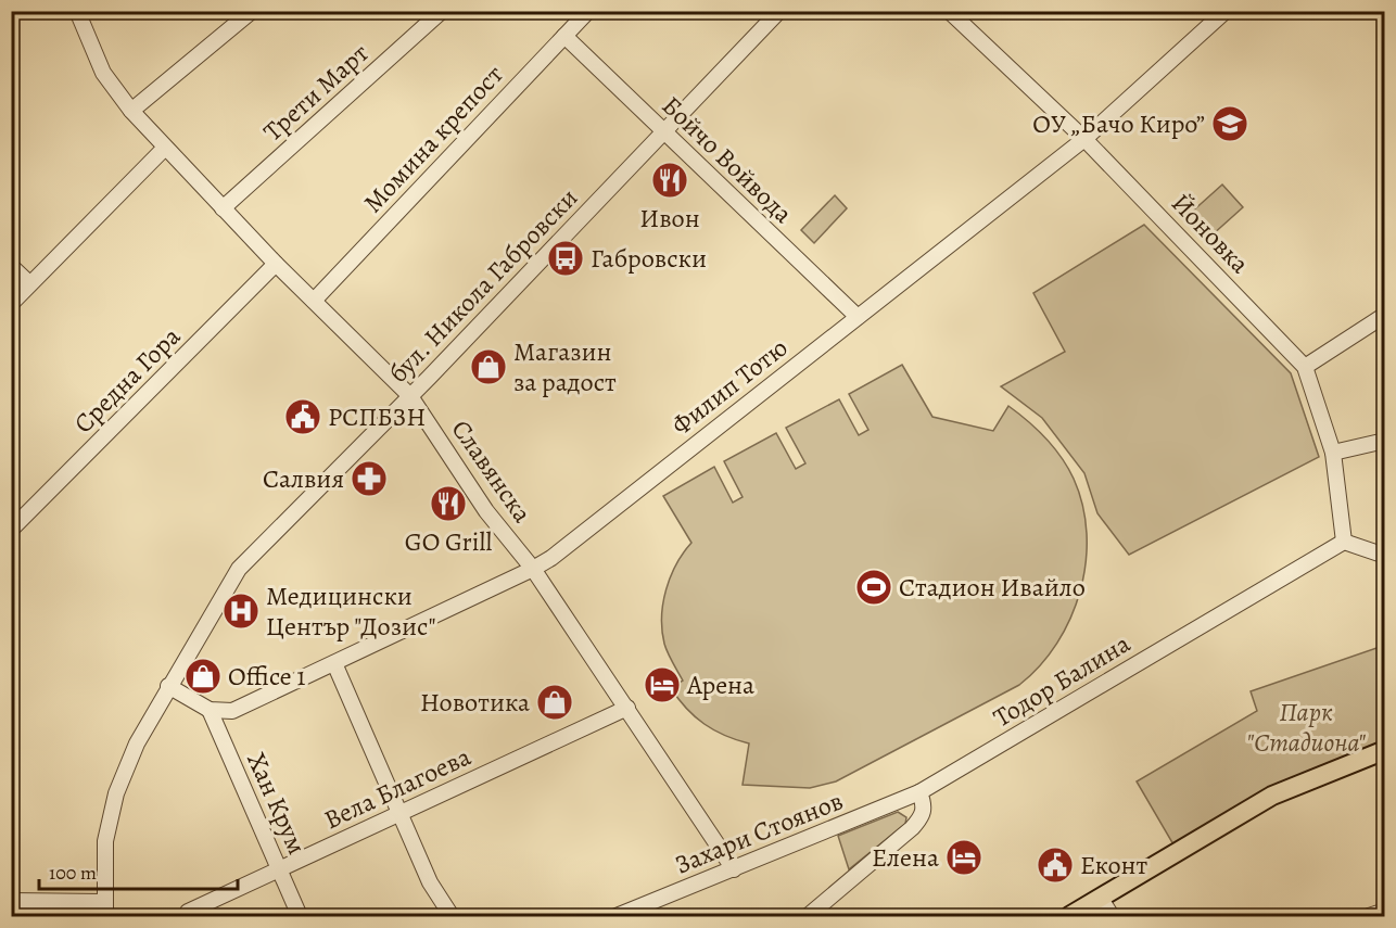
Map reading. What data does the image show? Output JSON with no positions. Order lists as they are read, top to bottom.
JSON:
{
  "streets": {
    "street": [
      "Трети Март",
      "Момина крепост",
      "Бойчо Войвода",
      "Йоновка",
      "бул. Никола Габровски",
      "Средна Гора",
      "Филип Тотю",
      "Славянска",
      "Тодор Балина",
      "Вела Благоева",
      "Хан Крум",
      "Захари Стоянов"
    ]
  },
  "crossings": [
    ["Трети Март", "Славянска"],
    ["Момина крепост", "Бойчо Войвода"],
    ["Момина крепост", "Славянска"],
    ["Бойчо Войвода", "бул. Никола Габровски"],
    ["Бойчо Войвода", "Филип Тотю"],
    ["Йоновка", "Филип Тотю"],
    ["Йоновка", "Тодор Балина"],
    ["бул. Никола Габровски", "Славянска"],
    ["Средна Гора", "Славянска"],
    ["Филип Тотю", "Славянска"],
    ["Филип Тотю", "Хан Крум"],
    ["Славянска", "Вела Благоева"],
    ["Славянска", "Захари Стоянов"],
    ["Тодор Балина", "Захари Стоянов"],
    ["Вела Благоева", "Хан Крум"]
  ],
  "parks": ["Парк \"Стадиона\""],
  "places": {
    "school or university": ["ОУ „Бачо Киро”"],
    "restaurant": ["Ивон", "GO Grill"],
    "bus stop": ["Габровски"],
    "shop": ["Магазин за радост", "Office 1", "Новотика"],
    "public building": ["РСПБЗН", "Еконт"],
    "pharmacy": ["Салвия"],
    "sports": ["Стадион Ивайло"],
    "hospital": ["Медицински Център \"Дозис\""],
    "hotel": ["Арена", "Елена"]
  },
  "scale_bar": "100 m"
}
